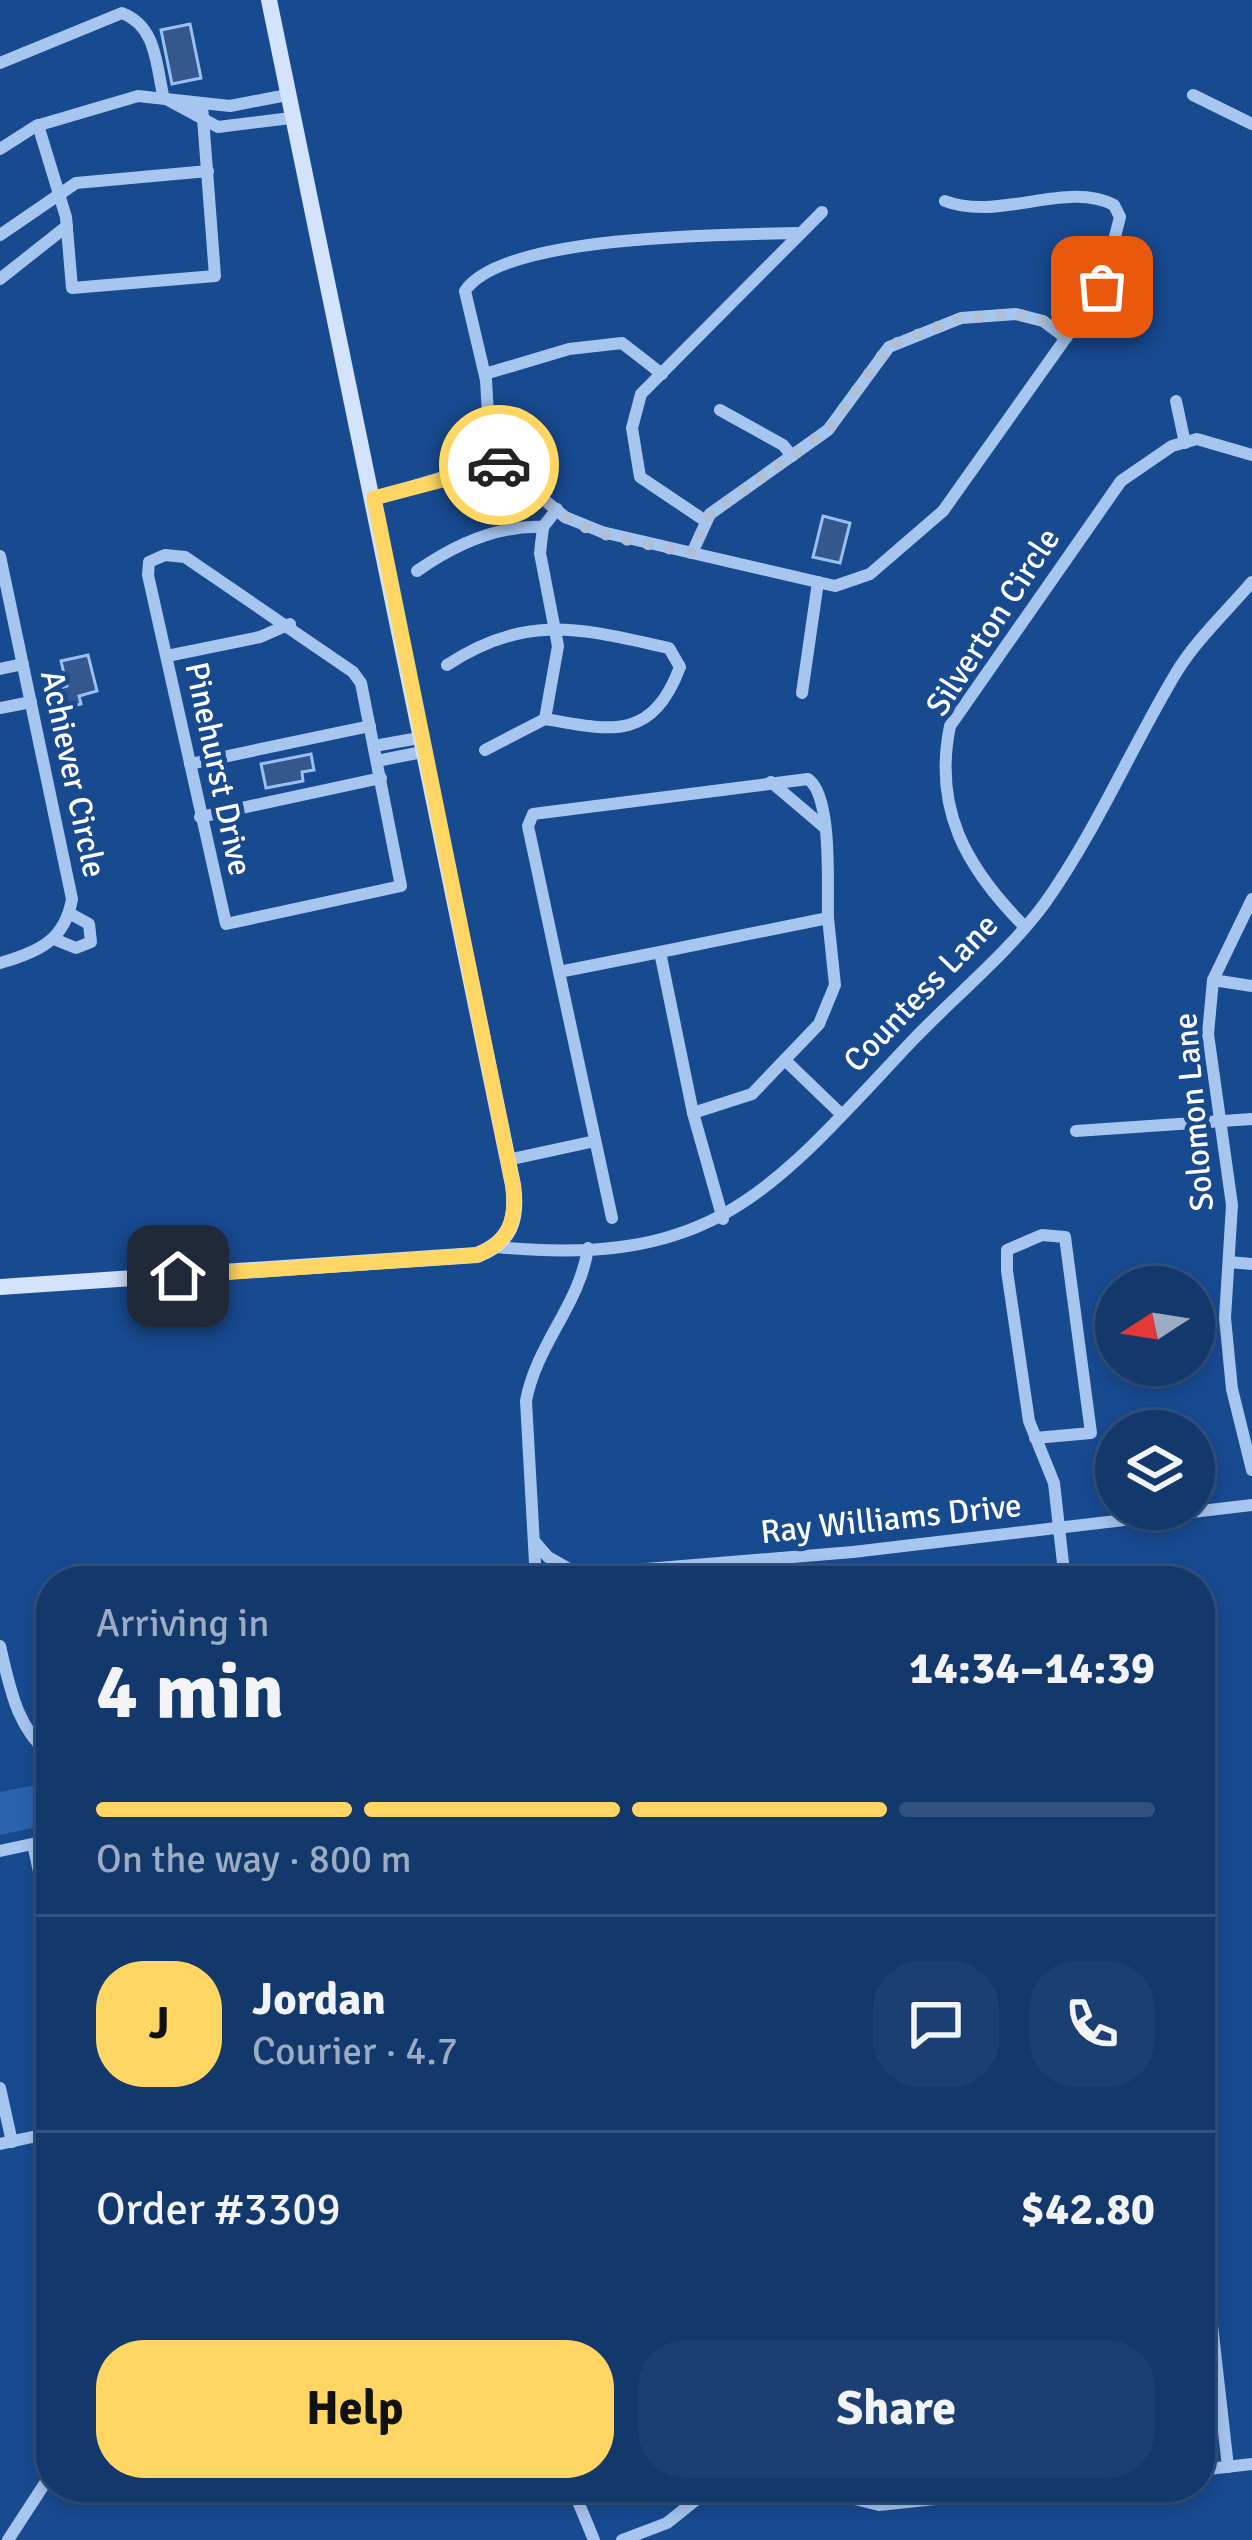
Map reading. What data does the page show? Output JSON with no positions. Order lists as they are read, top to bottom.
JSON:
{
  "streets": {
    "street": [
      "Silverton Circle",
      "Pinehurst Drive",
      "Achiever Circle",
      "Countess Lane",
      "Solomon Lane",
      "Ray Williams Drive"
    ]
  },
  "crossings": [
    ["Silverton Circle", "Countess Lane"]
  ],
  "north": "left",
  "page": {
    "heading": ["4 min", "Arriving in", "14:34–14:39"],
    "panel": [
      "Jordan",
      "Courier · 4.7",
      "Order #3309",
      "$42.80"
    ],
    "bar": "On the way · 800 m",
    "round": "J",
    "buttons": ["Help", "Share"]
  }
}
